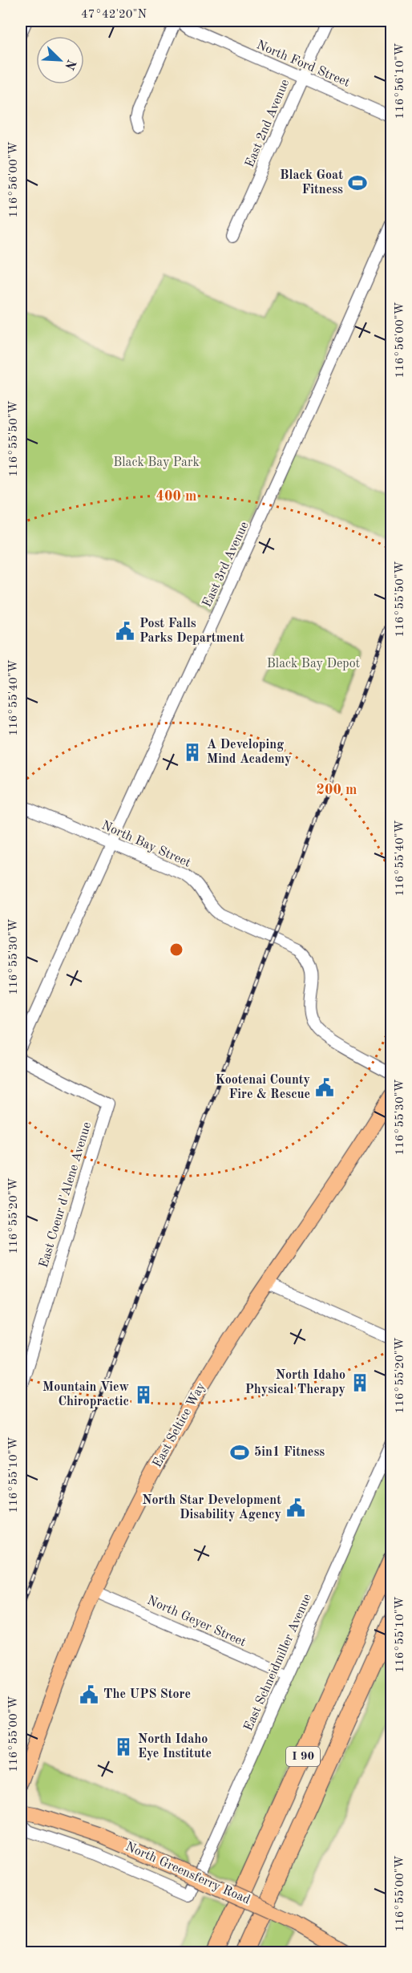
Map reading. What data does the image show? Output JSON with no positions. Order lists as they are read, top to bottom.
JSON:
{
  "streets": {
    "highway": ["I 90"],
    "main road": ["East Seltice Way", "North Greensferry Road"],
    "street": [
      "North Ford Street",
      "East 2nd Avenue",
      "East 3rd Avenue",
      "North Bay Street",
      "East Coeur d'Alene Avenue",
      "North Geyer Street",
      "East Schneidmiller Avenue"
    ]
  },
  "crossings": [
    ["North Ford Street", "East 2nd Avenue"],
    ["East 3rd Avenue", "North Bay Street"],
    ["East Seltice Way", "North Geyer Street"],
    ["North Geyer Street", "East Schneidmiller Avenue"],
    ["East Schneidmiller Avenue", "North Greensferry Road"]
  ],
  "parks": ["Black Bay Park", "Black Bay Depot"],
  "places": {
    "sports": ["Black Goat Fitness", "5in1 Fitness"],
    "public building": [
      "Post Falls Parks Department",
      "Kootenai County Fire & Rescue",
      "North Star Development Disability Agency",
      "The UPS Store"
    ],
    "building": [
      "A Developing Mind Academy",
      "North Idaho Physical Therapy",
      "Mountain View Chiropractic",
      "North Idaho Eye Institute"
    ]
  },
  "north": "bottom right",
  "coordinates": [
    "47°42'20\"N",
    "116°56'10\"W",
    "116°56'00\"W",
    "116°55'50\"W",
    "116°55'40\"W",
    "116°55'30\"W",
    "116°55'20\"W",
    "116°55'10\"W",
    "116°55'00\"W"
  ],
  "rings": ["400 m", "200 m"]
}
